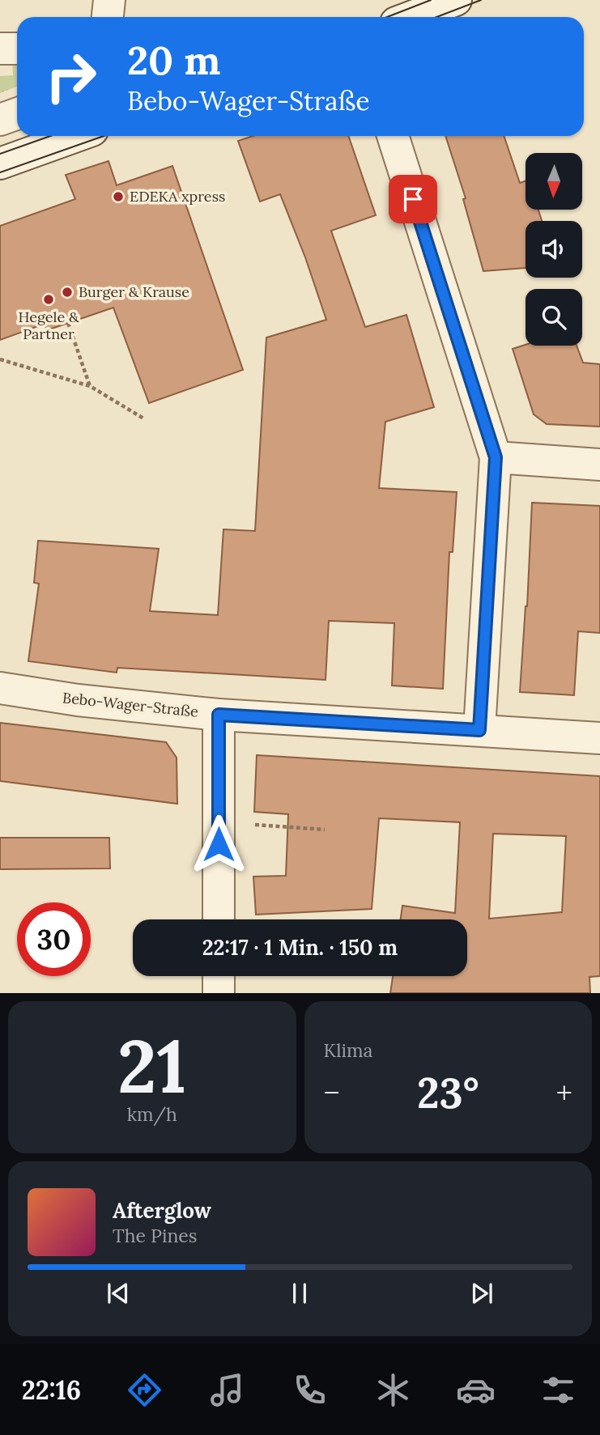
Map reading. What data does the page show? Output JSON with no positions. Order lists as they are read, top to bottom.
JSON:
{
  "streets": {
    "street": ["Bebo-Wager-Straße"]
  },
  "places": ["EDEKA xpress", "Burger & Krause", "Hegele & Partner"],
  "north": "bottom",
  "page": {
    "turn": ["20 m", "Bebo-Wager-Straße"],
    "limit": "30",
    "trip": "22:17 · 1 Min. · 150 m",
    "tile": [
      ["21", "km/h"],
      "Klima"
    ],
    "heat": ["−", "23°", "+"],
    "song": ["Afterglow", "The Pines"],
    "tabs": "22:16"
  }
}
